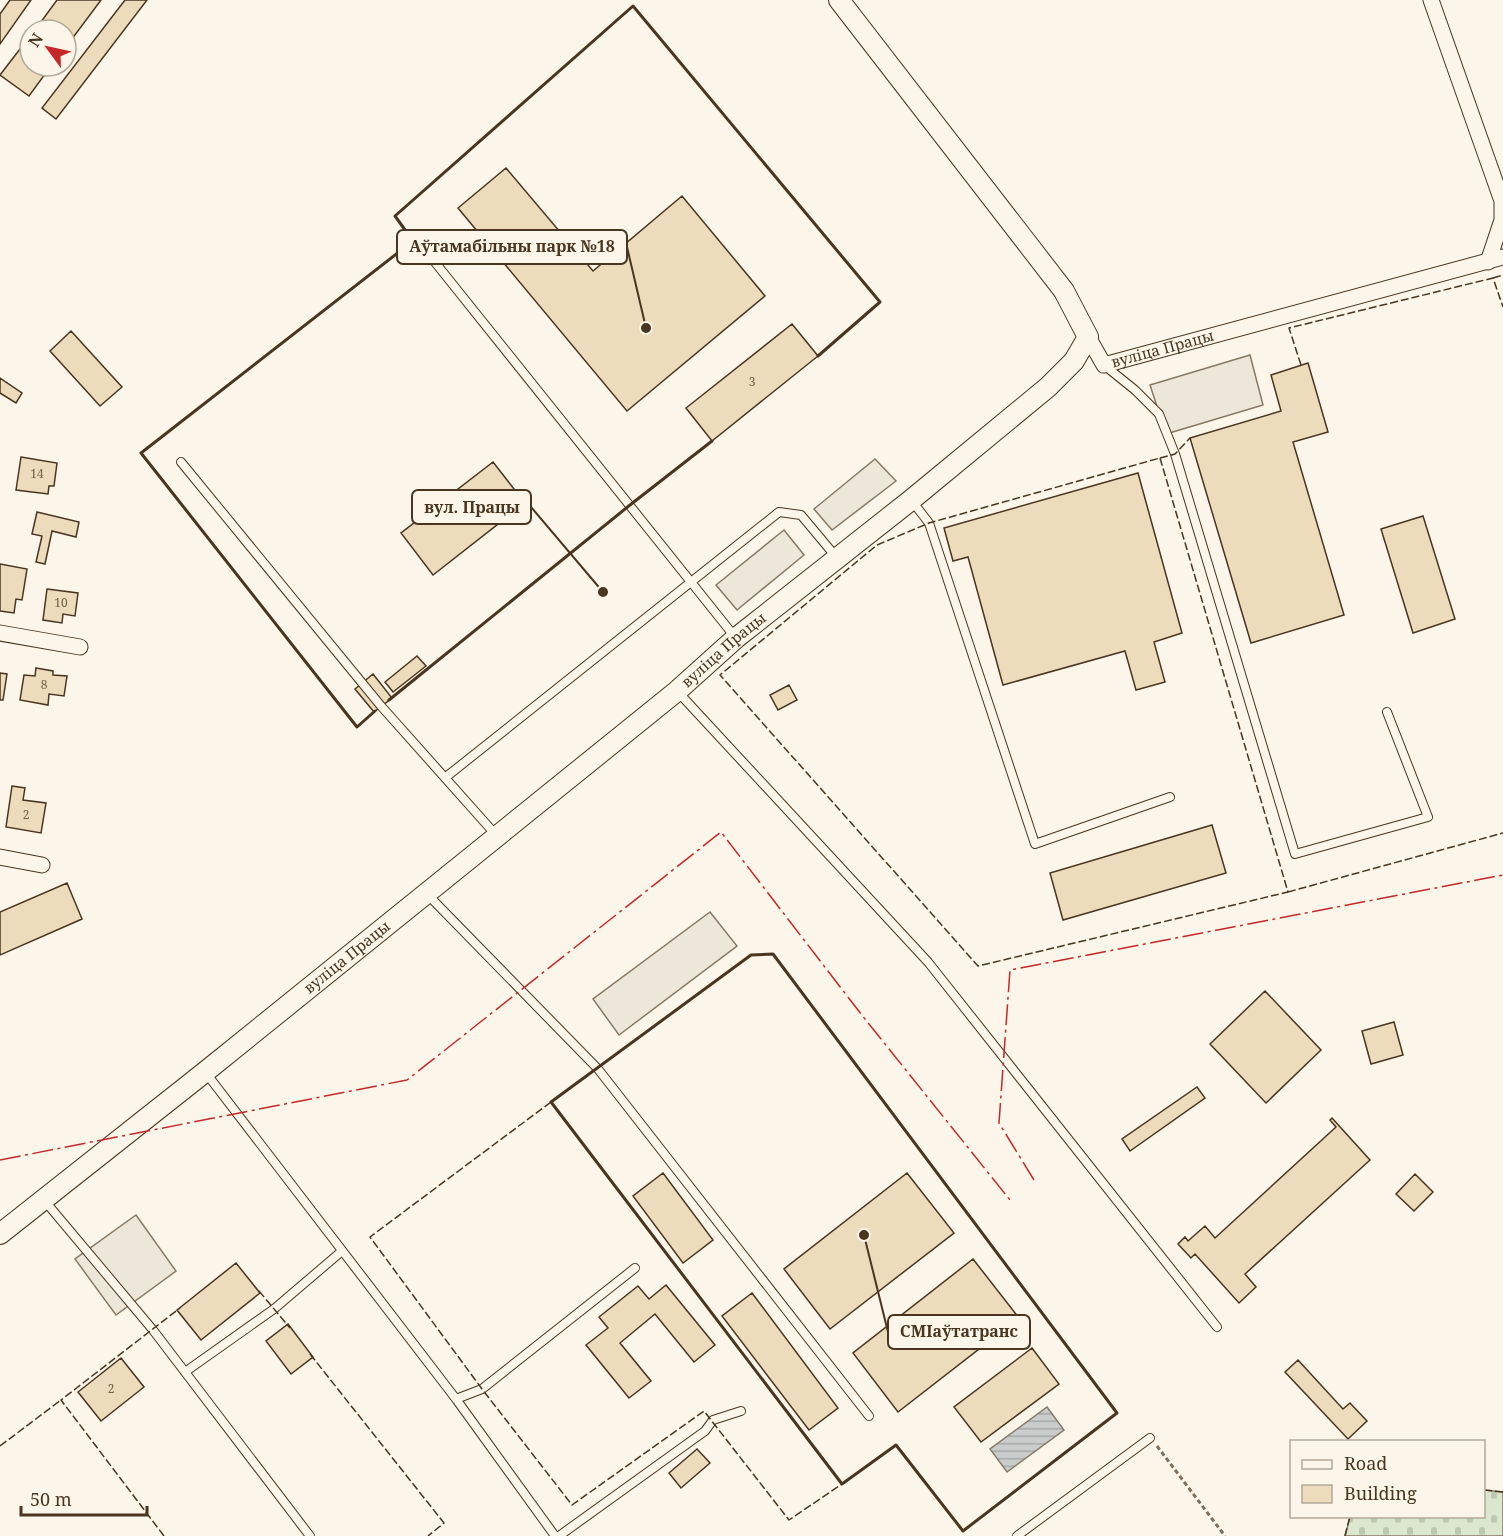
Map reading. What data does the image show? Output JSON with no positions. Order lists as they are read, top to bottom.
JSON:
{
  "streets": {
    "street": ["вуліца Працы"]
  },
  "places": ["Аўтамабільны парк №18", "вул. Працы", "СМІаўтатранс"],
  "house_numbers": [
    "3",
    "14",
    "10",
    "8",
    "2",
    "2"
  ],
  "legend": ["Road", "Building"],
  "scale_bar": "50 m",
  "north": "top left"
}
